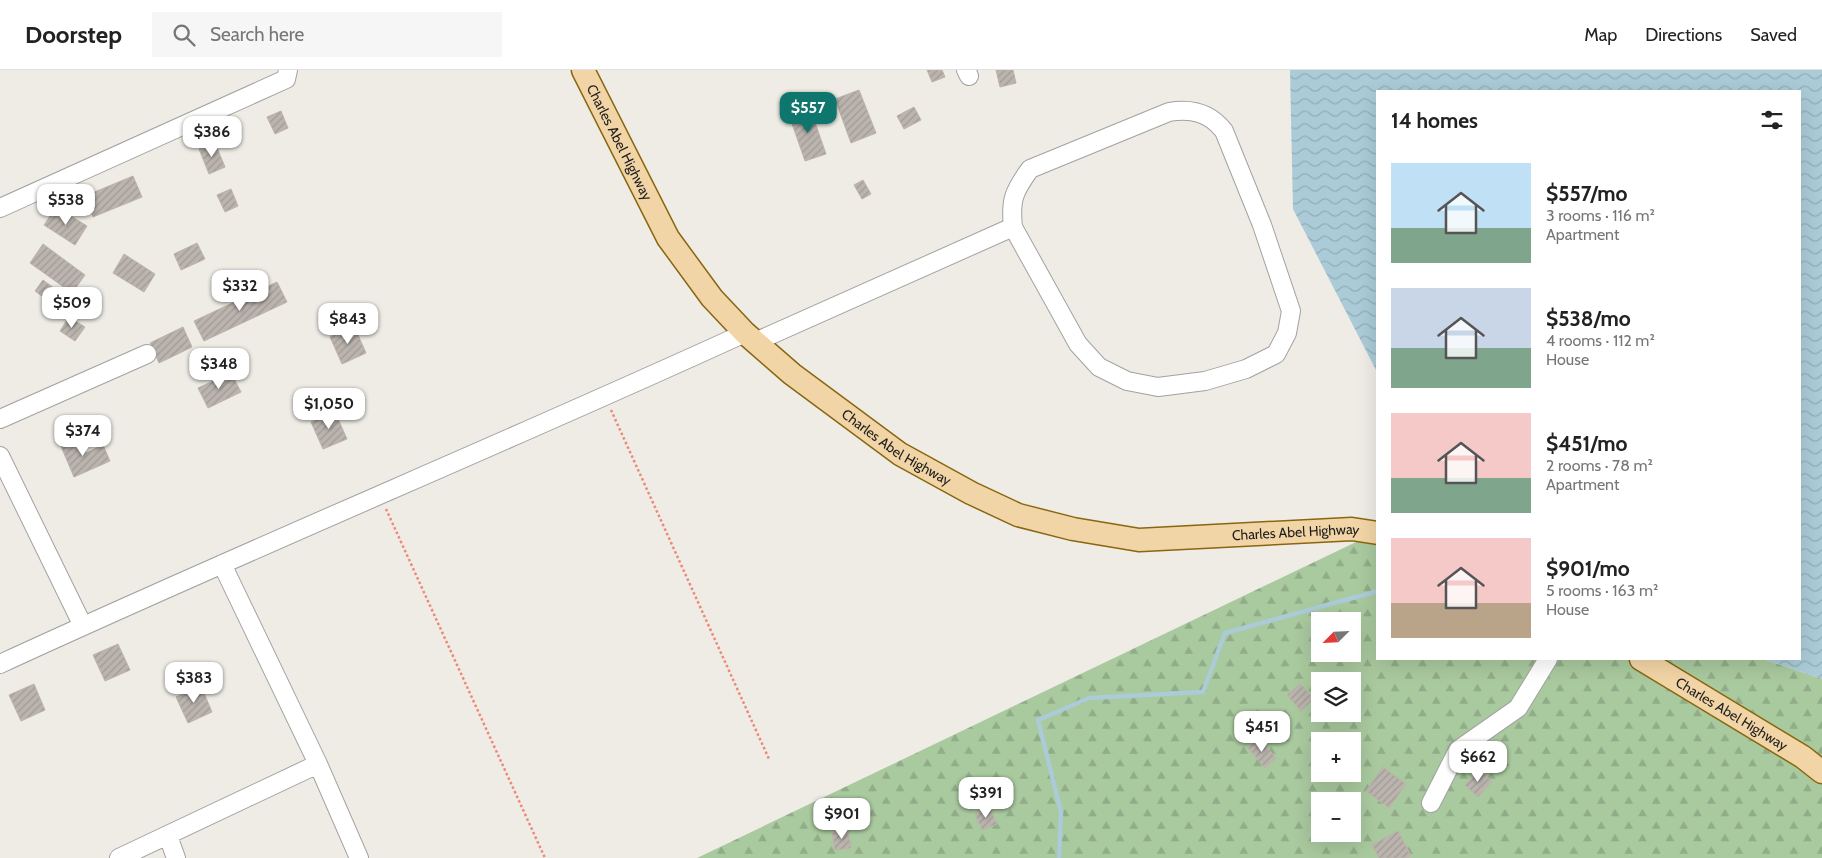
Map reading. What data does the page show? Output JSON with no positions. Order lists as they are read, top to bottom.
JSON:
{
  "streets": {
    "main road": ["Charles Abel Highway"]
  },
  "north": "bottom left",
  "page": {
    "header": "Doorstep",
    "search": "Search here",
    "nav": ["Map", "Directions", "Saved"],
    "heading": "14 homes",
    "price": [
      "$557",
      "$386",
      "$538",
      "$332",
      "$509",
      "$843",
      "$348",
      "$1,050",
      "$374",
      "$383",
      "$451",
      "$662",
      "$391",
      "$901"
    ],
    "list": [
      {
        "name": "$557/mo",
        "note": "3 rooms · 116 m² · Apartment"
      },
      {
        "name": "$538/mo",
        "note": "4 rooms · 112 m² · House"
      },
      {
        "name": "$451/mo",
        "note": "2 rooms · 78 m² · Apartment"
      },
      {
        "name": "$901/mo",
        "note": "5 rooms · 163 m² · House"
      }
    ],
    "map_buttons": ["+", "−"]
  }
}
